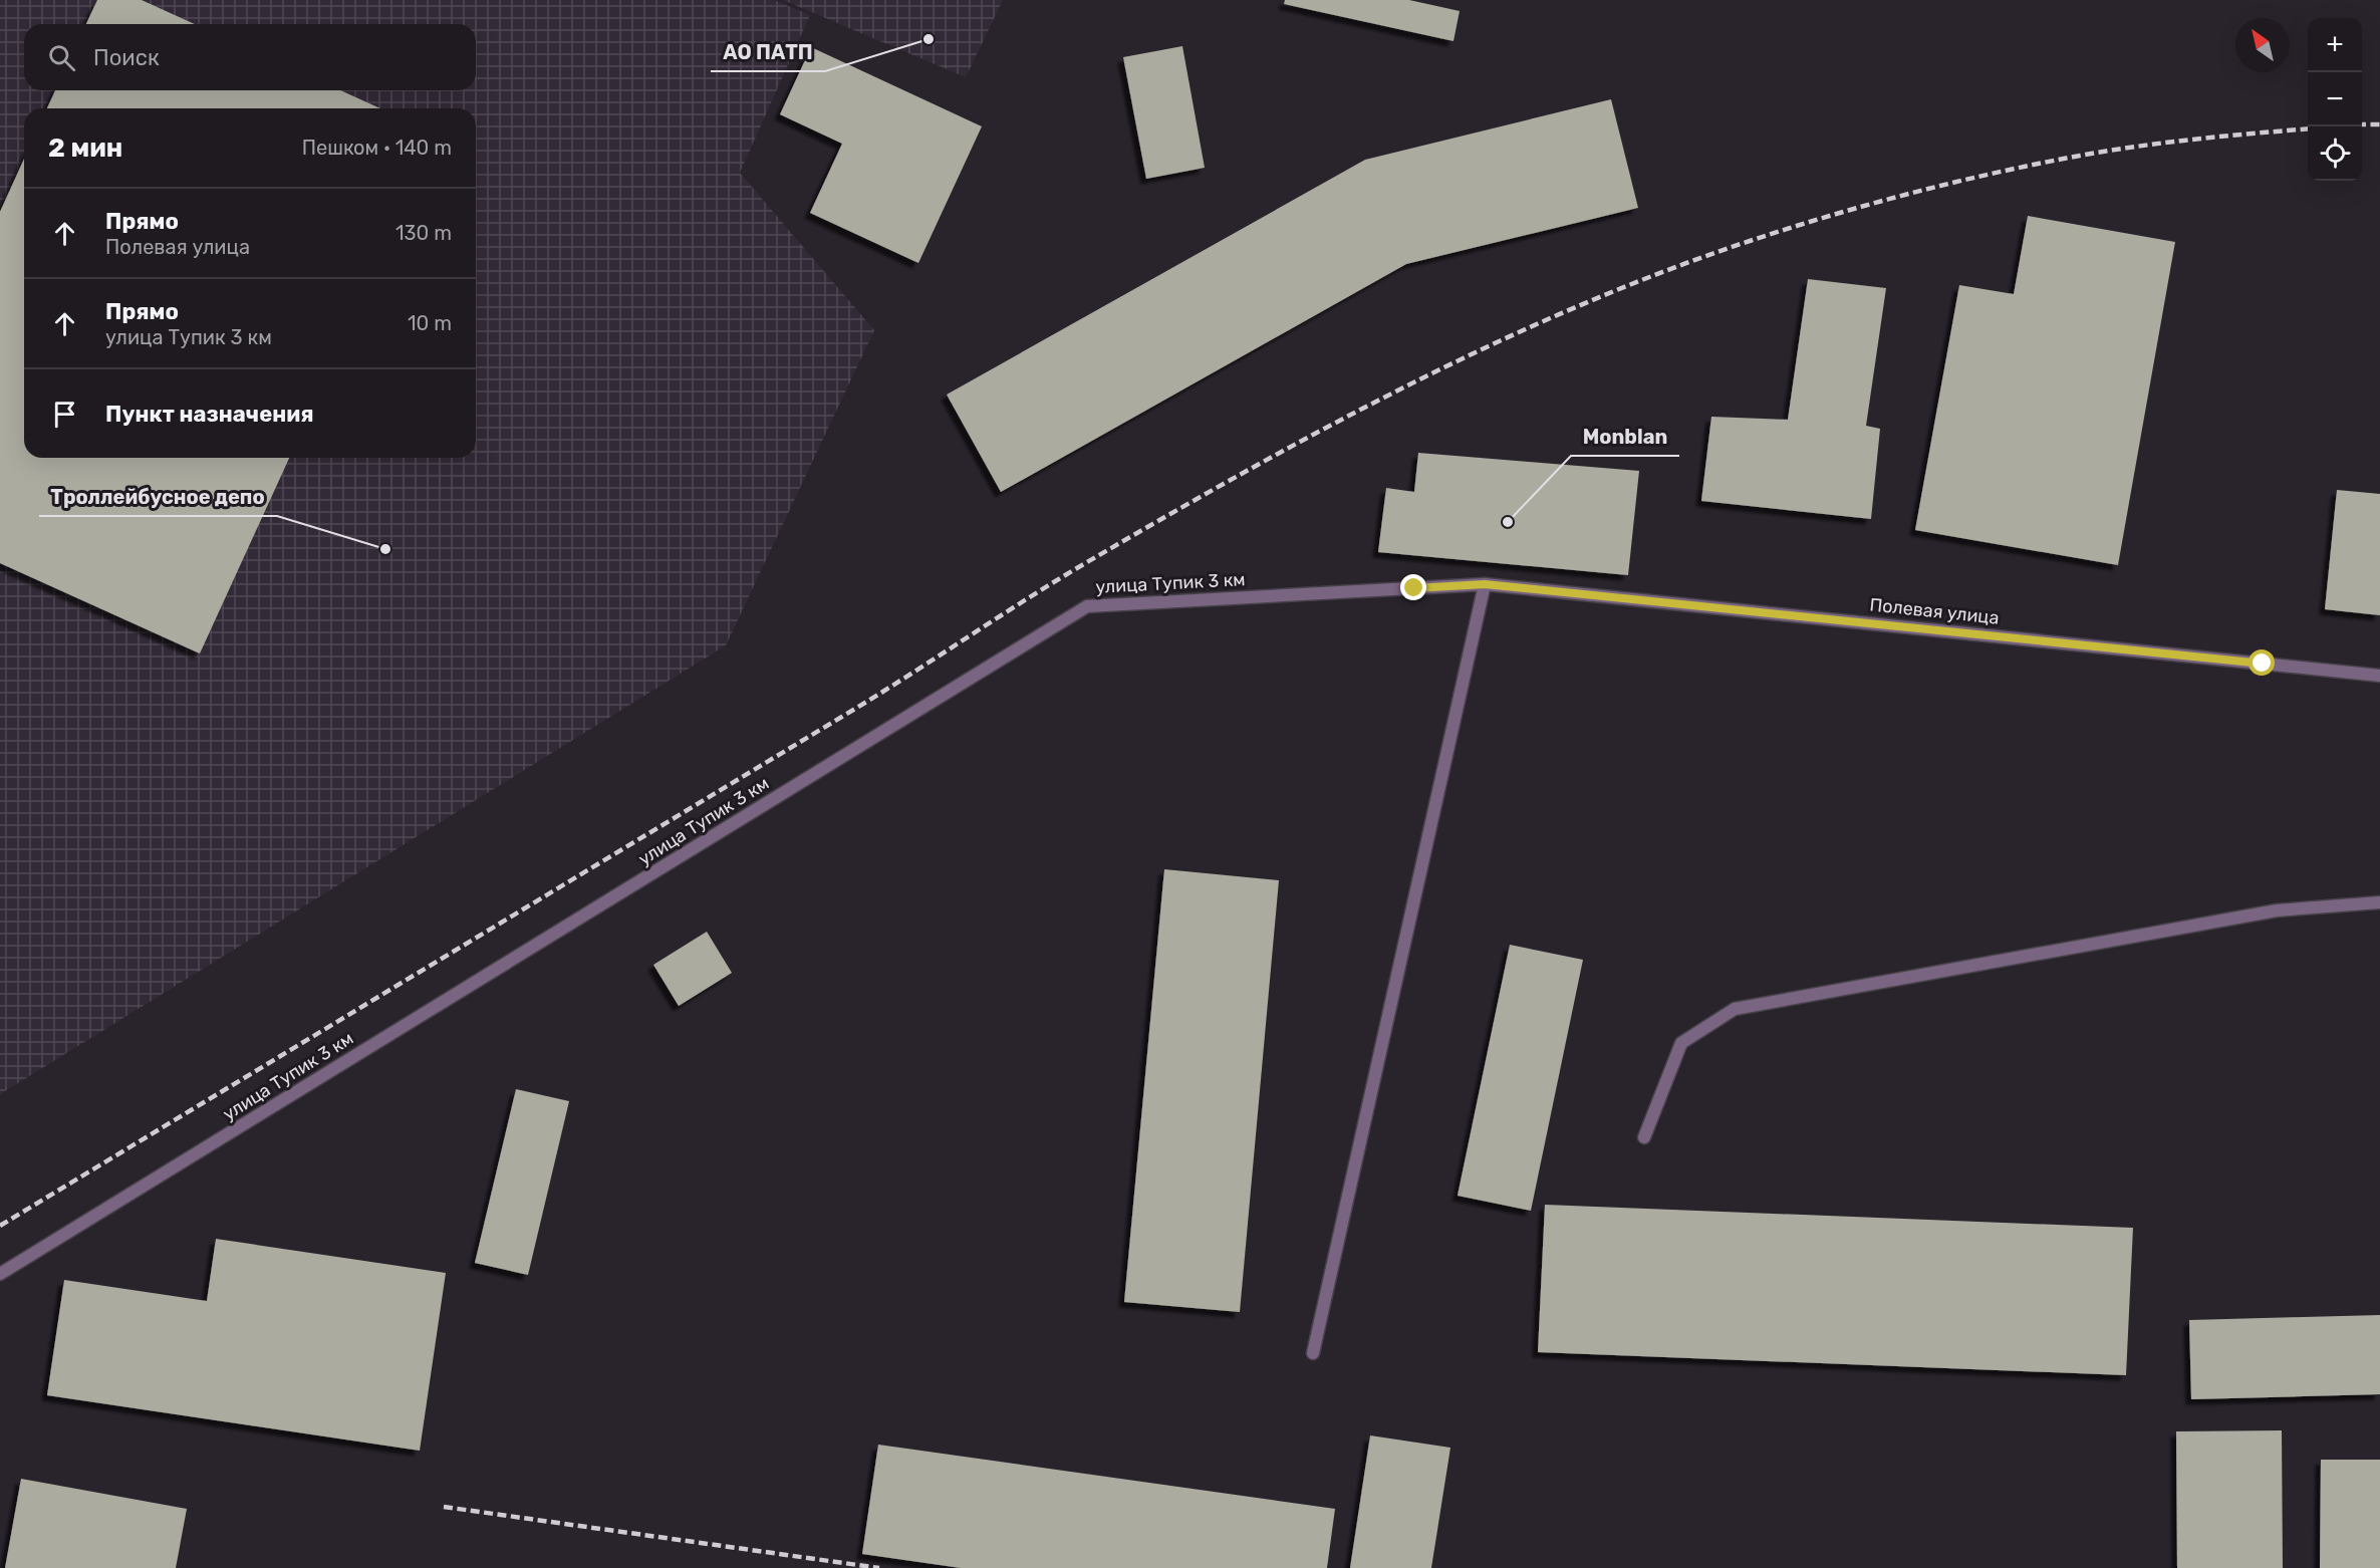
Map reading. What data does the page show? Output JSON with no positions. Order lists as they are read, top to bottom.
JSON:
{
  "streets": {
    "street": ["улица Тупик 3 км", "Полевая улица"]
  },
  "crossings": [
    ["улица Тупик 3 км", "Полевая улица"]
  ],
  "places": ["АО ПАТП", "Monblan", "Троллейбусное депо"],
  "north": "top left",
  "page": {
    "map_buttons": ["+", "−"],
    "search": "Поиск",
    "heading": ["2 мин", "Пешком · 140 m"],
    "list": [
      ["Прямо", "Полевая улица", "130 m"],
      ["Прямо", "улица Тупик 3 км", "10 m"],
      "Пункт назначения"
    ]
  }
}
